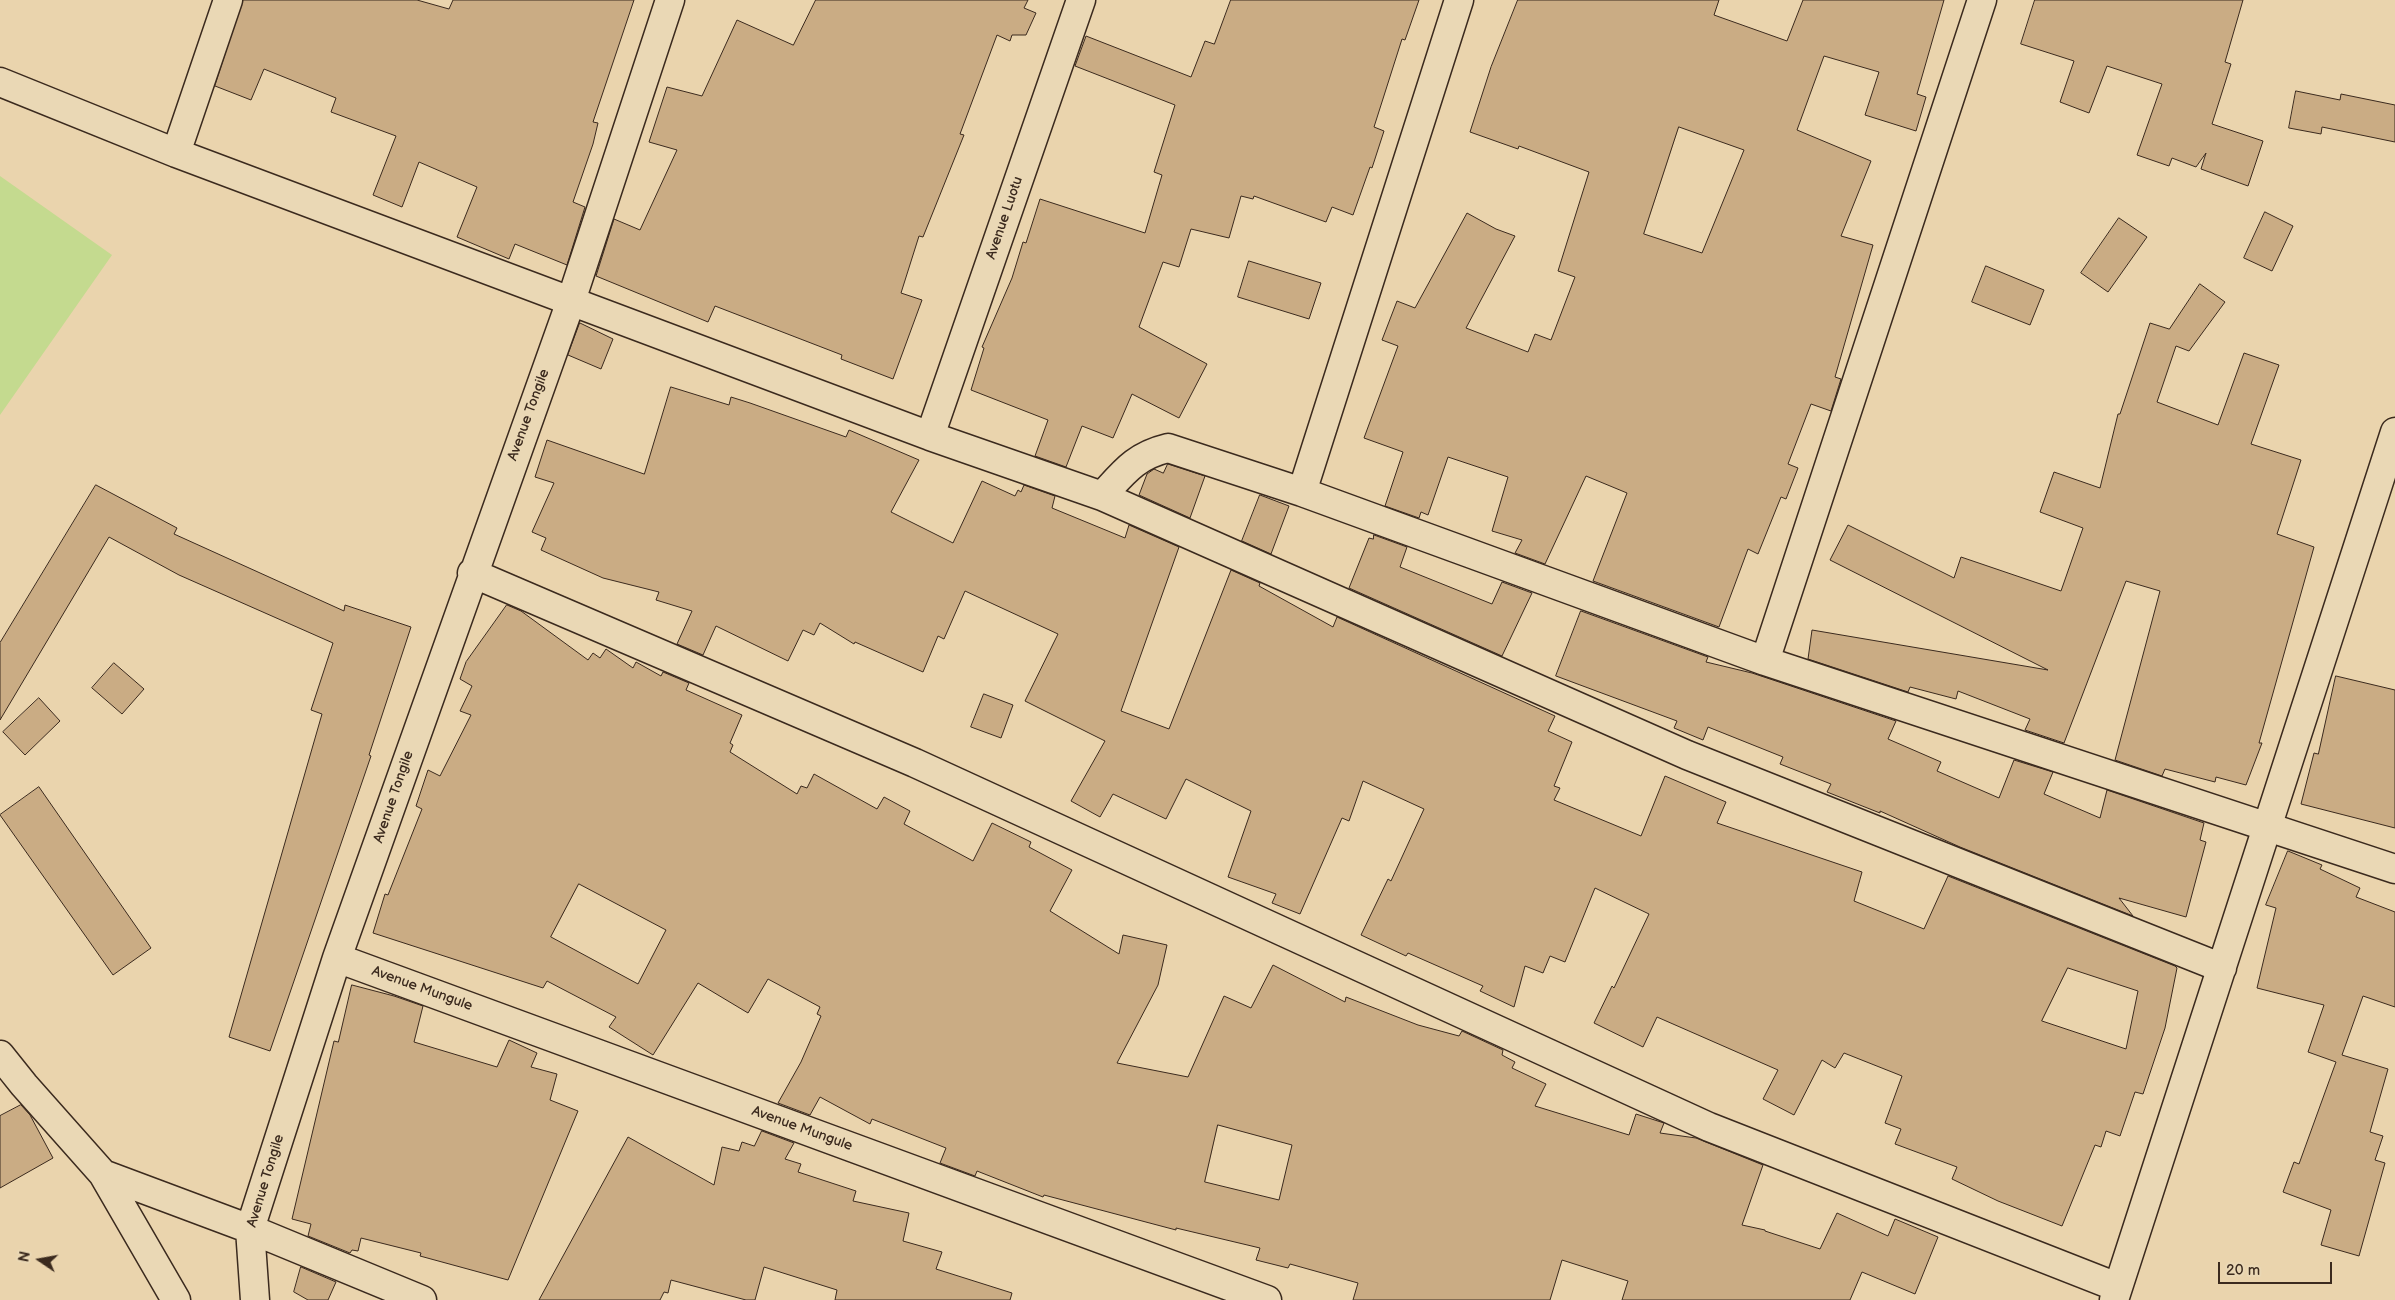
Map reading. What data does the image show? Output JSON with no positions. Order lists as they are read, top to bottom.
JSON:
{
  "streets": {
    "street": ["Avenue Luotu", "Avenue Tongile", "Avenue Mungule"]
  },
  "crossings": [
    ["Avenue Tongile", "Avenue Mungule"]
  ],
  "scale_bar": "20 m",
  "north": "left"
}
